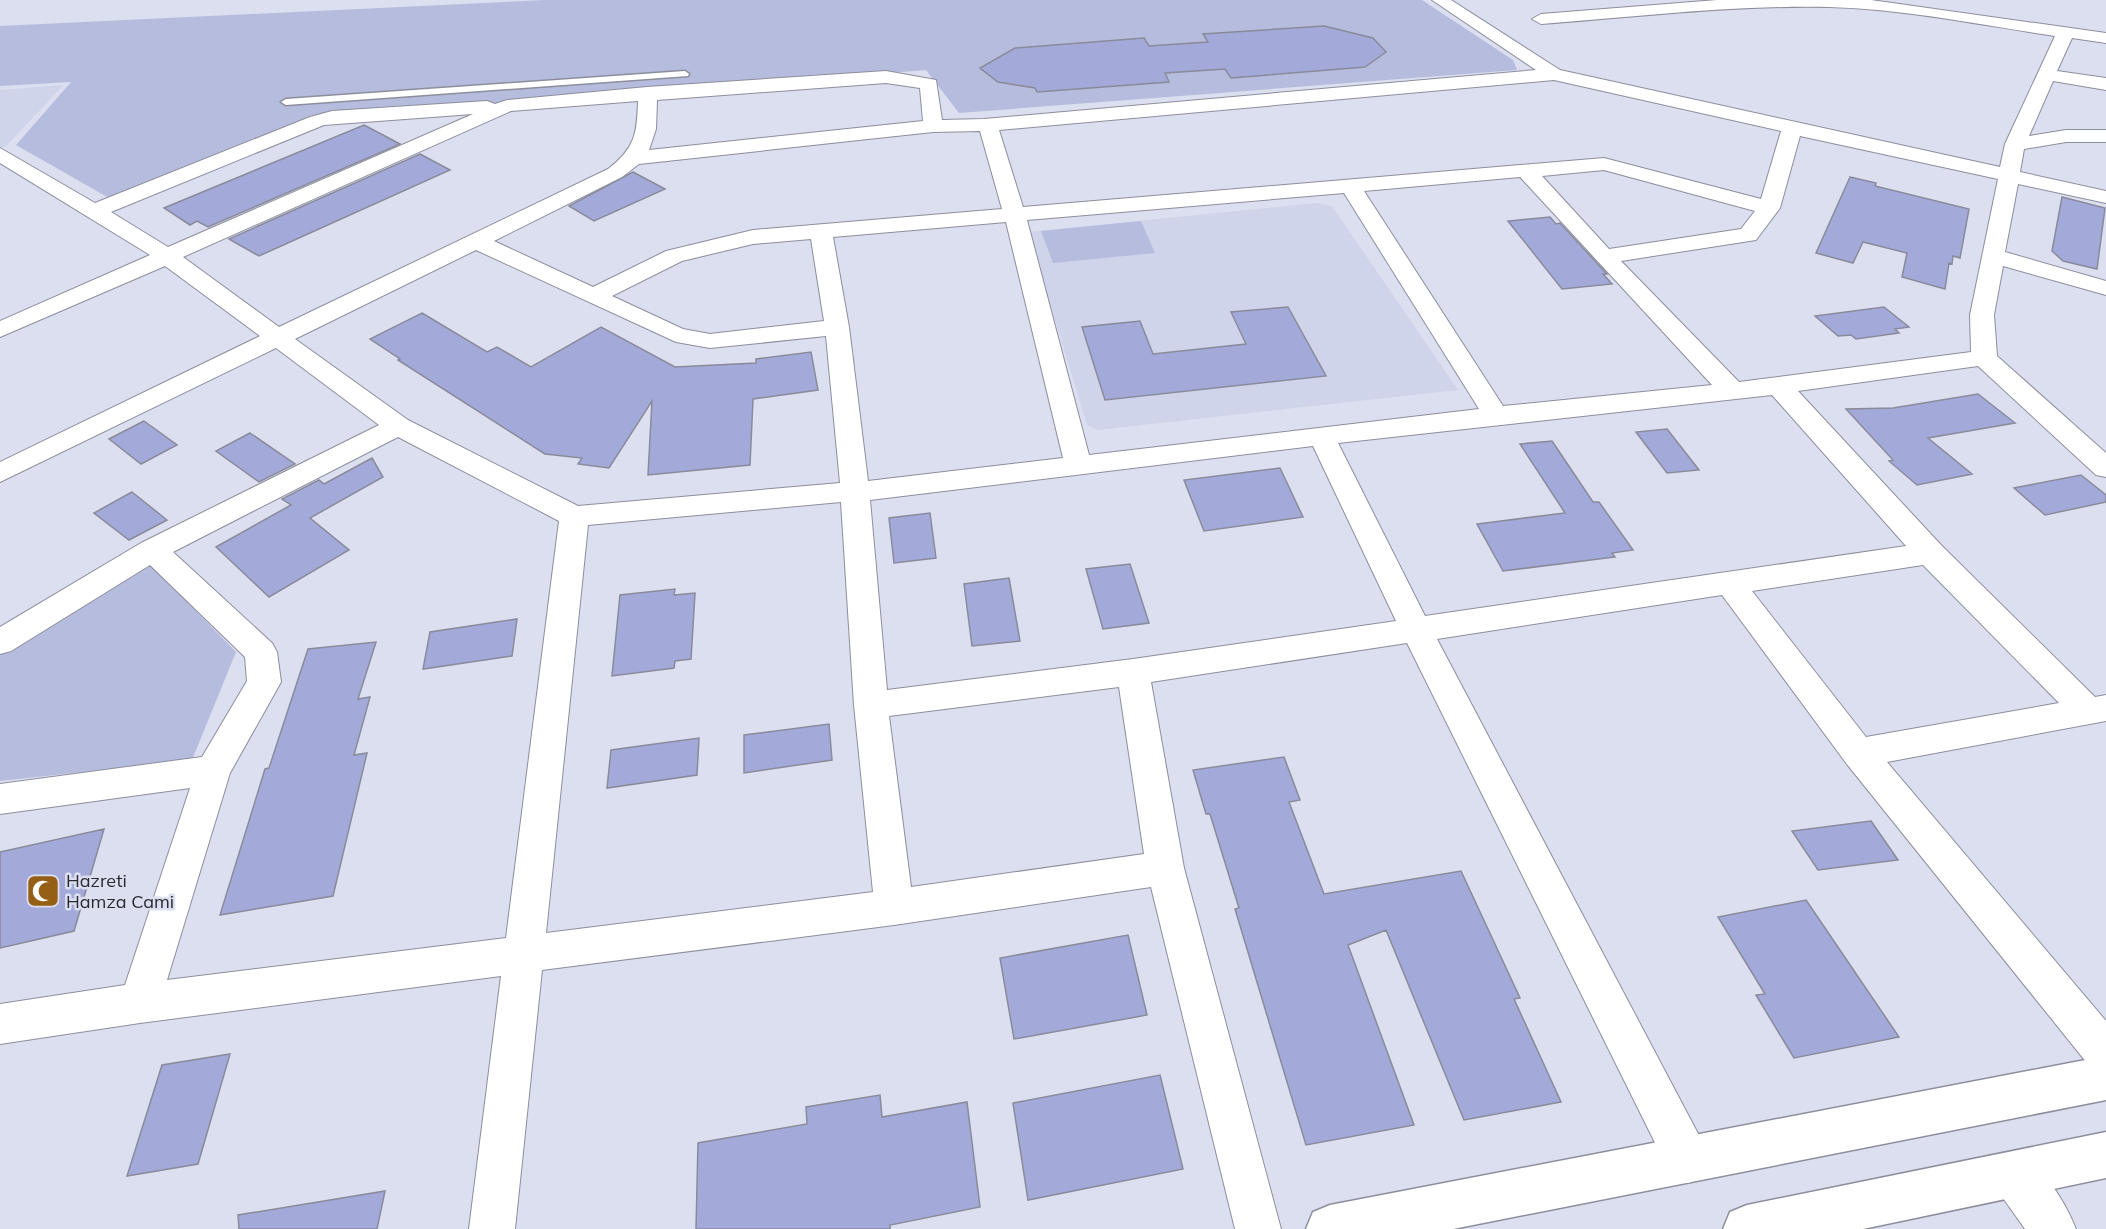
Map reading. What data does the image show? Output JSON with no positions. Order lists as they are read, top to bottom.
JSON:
{
  "places": {
    "mosque": ["Hazreti Hamza Cami"]
  }
}
